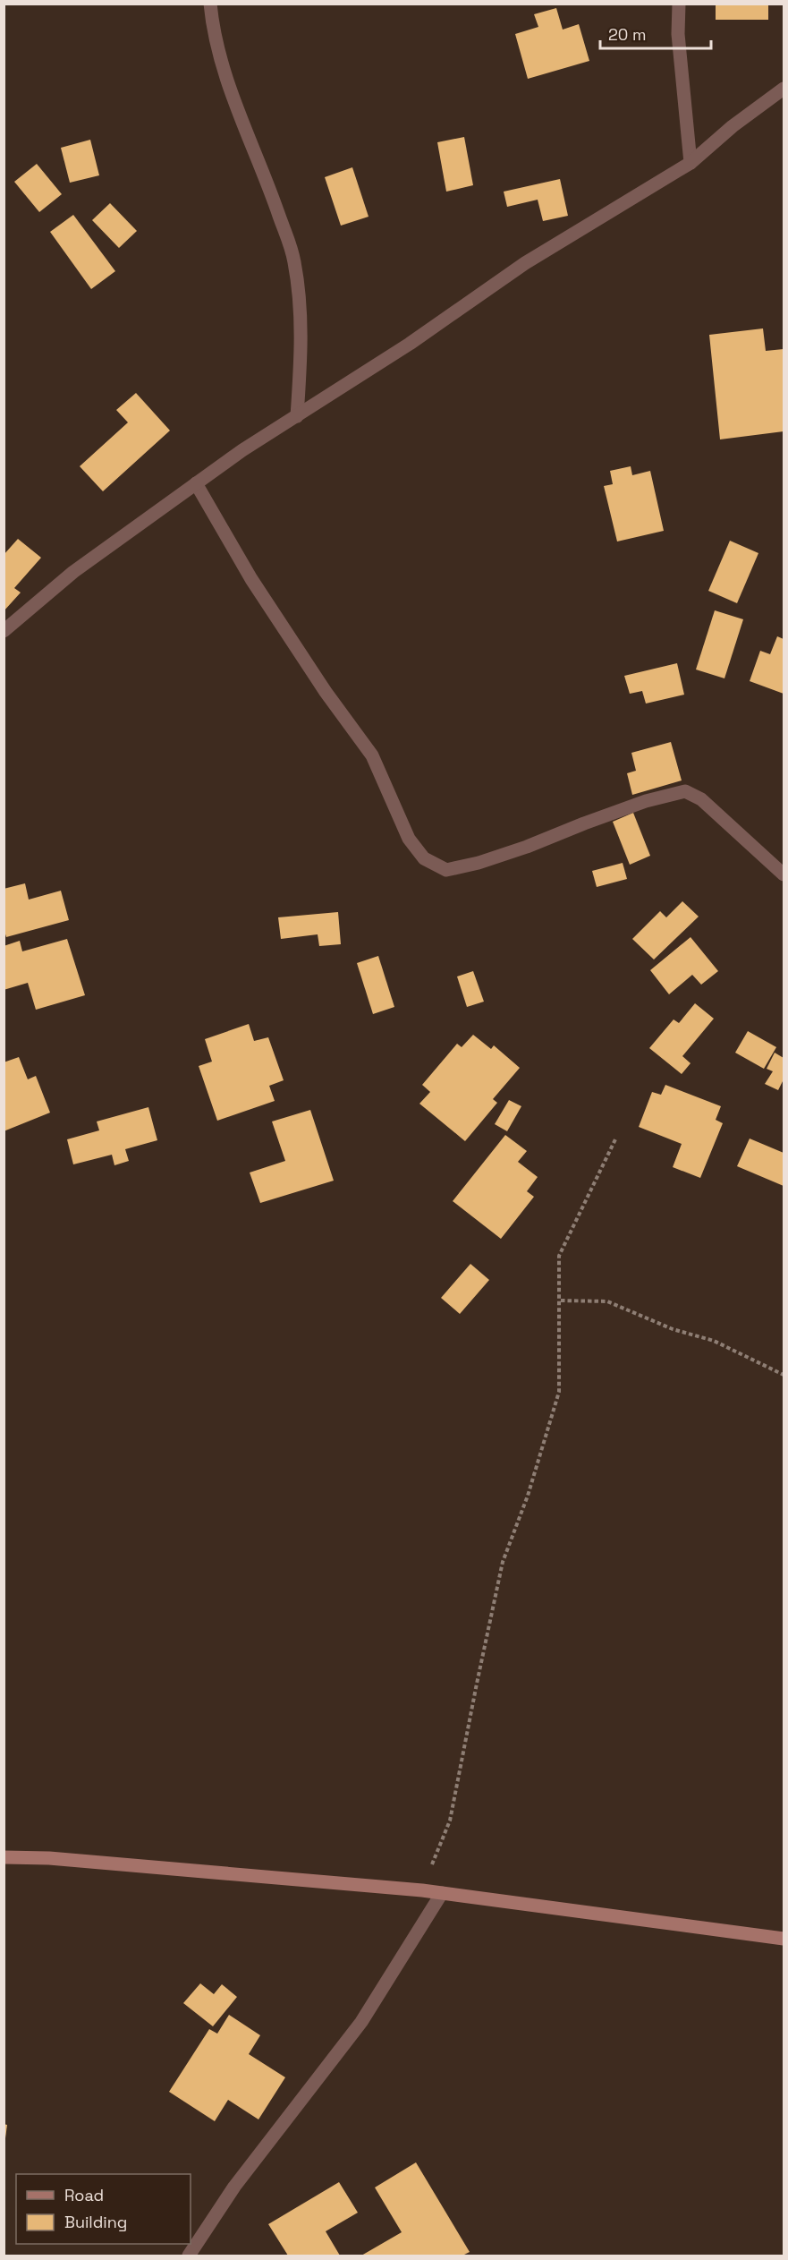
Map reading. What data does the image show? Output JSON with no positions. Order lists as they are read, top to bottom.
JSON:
{
  "legend": ["Road", "Building"],
  "scale_bar": "20 m"
}
